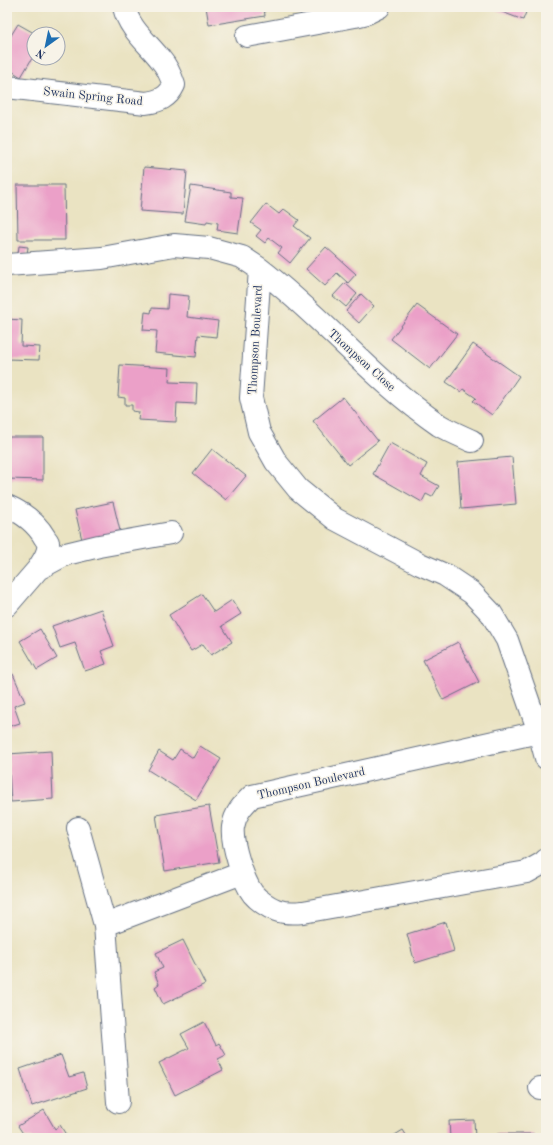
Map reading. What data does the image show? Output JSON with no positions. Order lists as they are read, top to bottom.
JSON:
{
  "streets": {
    "street": ["Swain Spring Road", "Thompson Boulevard", "Thompson Close"]
  },
  "crossings": [
    ["Thompson Boulevard", "Thompson Close"]
  ],
  "north": "bottom left"
}
